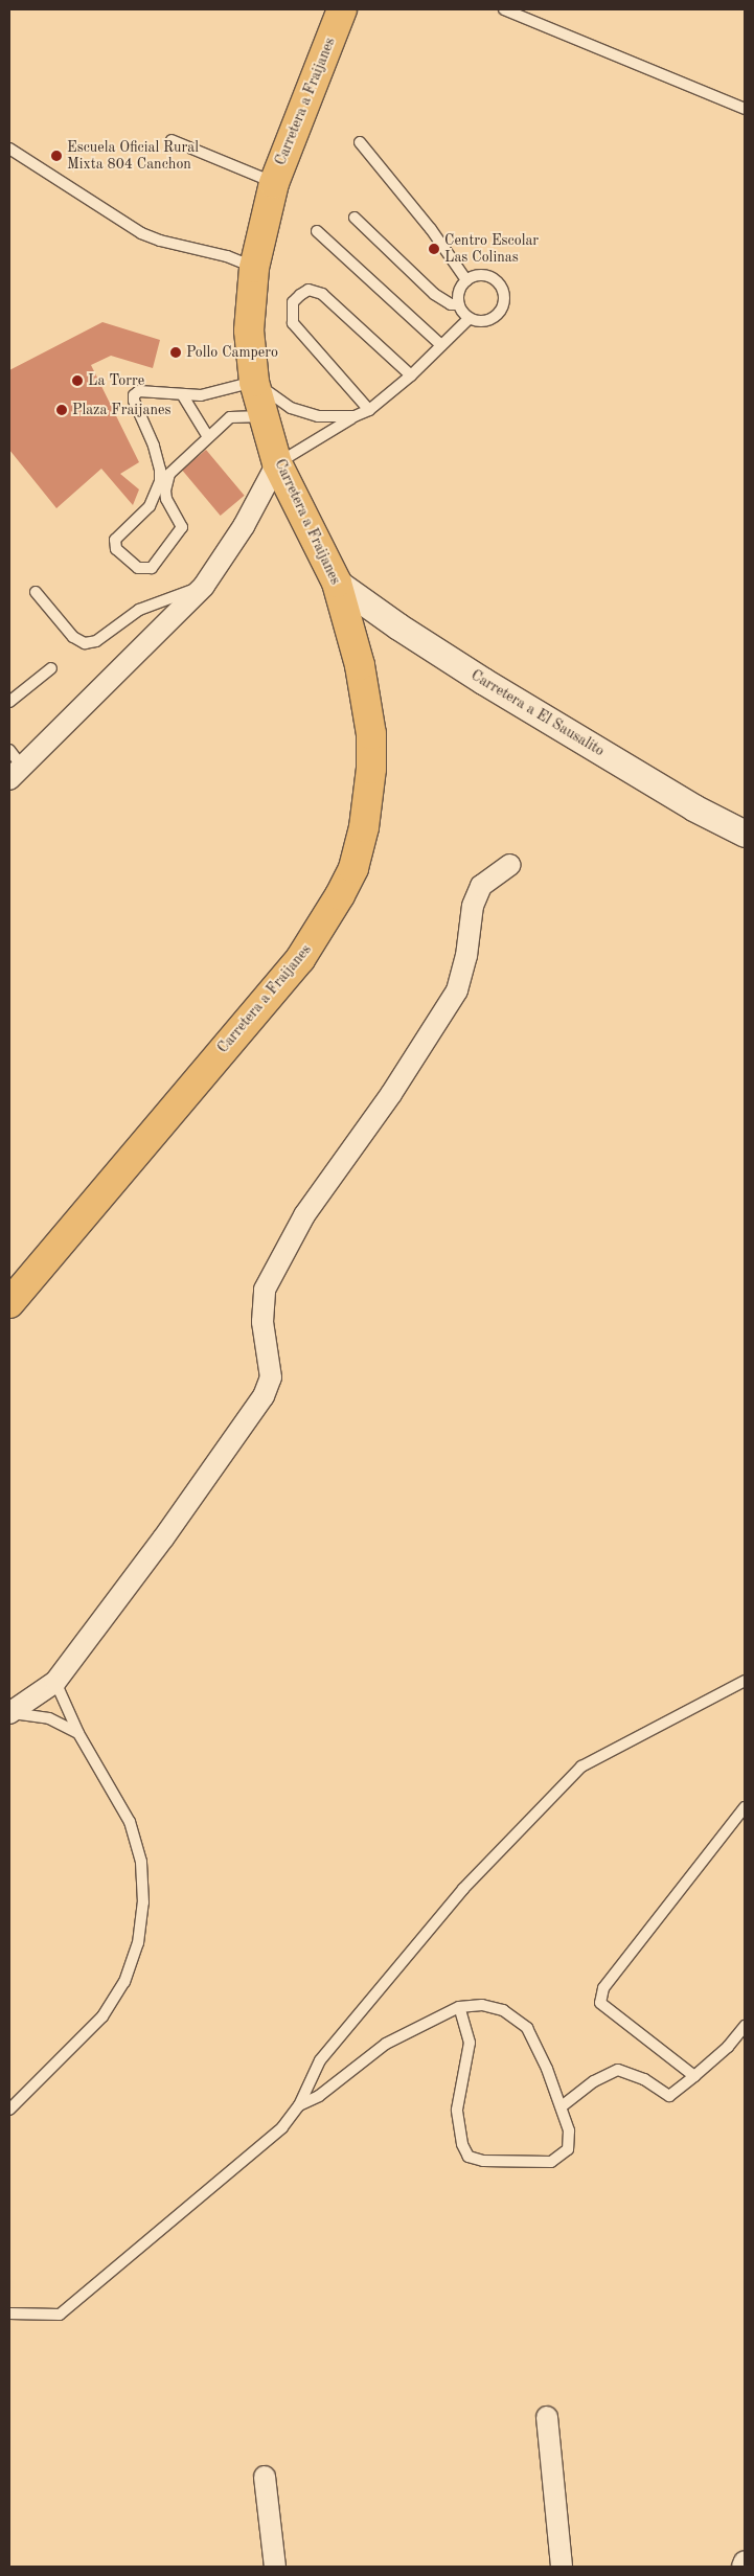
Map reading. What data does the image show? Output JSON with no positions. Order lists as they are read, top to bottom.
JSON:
{
  "streets": {
    "main road": ["Carretera a Fraijanes"],
    "street": ["Carretera a El Sausalito"]
  },
  "crossings": [
    ["Carretera a Fraijanes", "Carretera a El Sausalito"]
  ],
  "places": [
    "Escuela Oficial Rural Mixta 804 Canchon",
    "Centro Escolar Las Colinas",
    "Pollo Campero",
    "La Torre",
    "Plaza Fraijanes"
  ]
}
